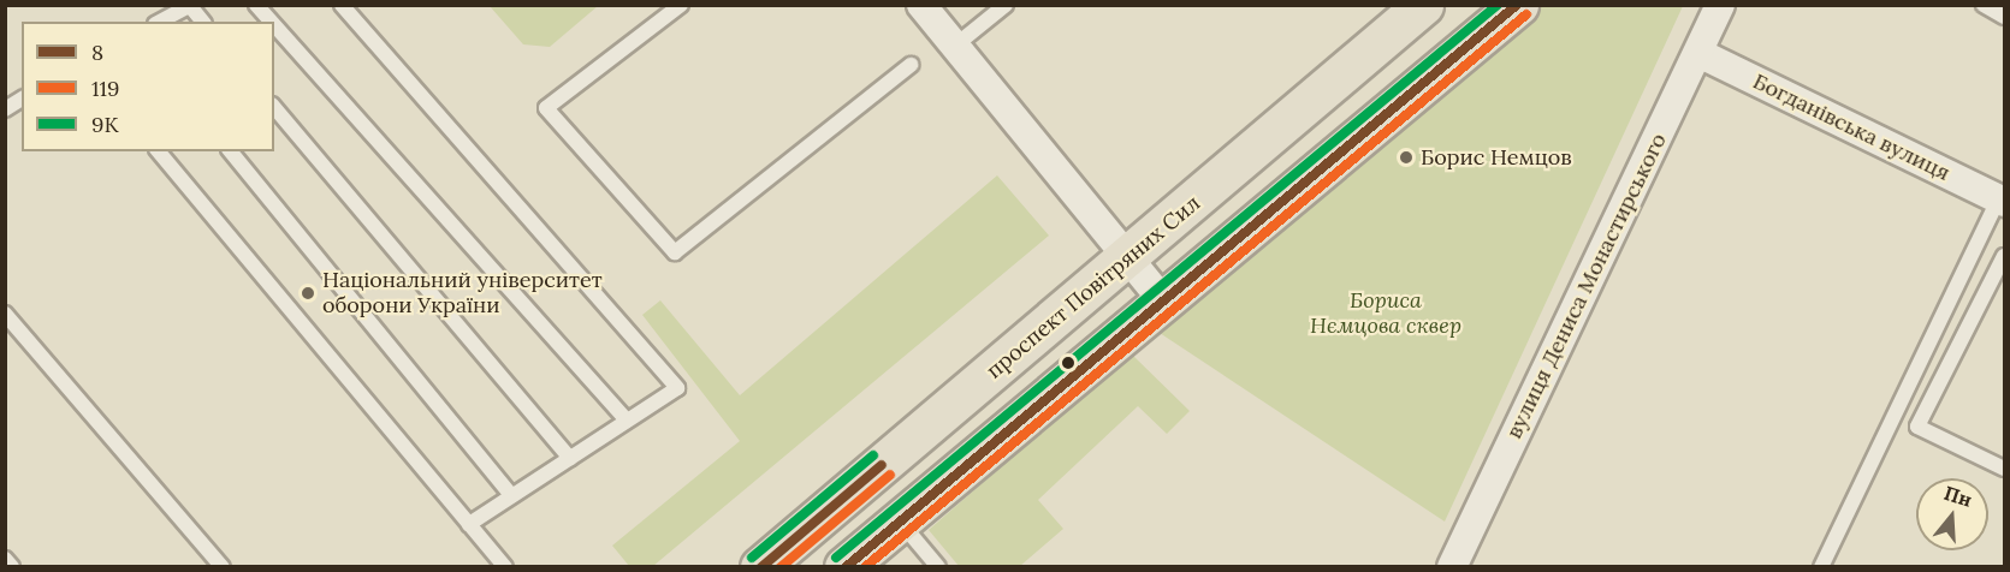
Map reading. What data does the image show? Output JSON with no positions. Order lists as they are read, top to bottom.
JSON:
{
  "streets": {
    "main road": ["проспект Повітряних Сил"],
    "street": ["Богданівська вулиця", "вулиця Дениса Монастирського"]
  },
  "crossings": [
    ["Богданівська вулиця", "вулиця Дениса Монастирського"]
  ],
  "parks": ["Бориса Нємцова сквер"],
  "places": ["Борис Немцов", "Національний університет оборони України"],
  "lines": ["transit line 8", "transit line 9К", "transit line 119"],
  "legend": ["8", "119", "9К"],
  "north": "top"
}
